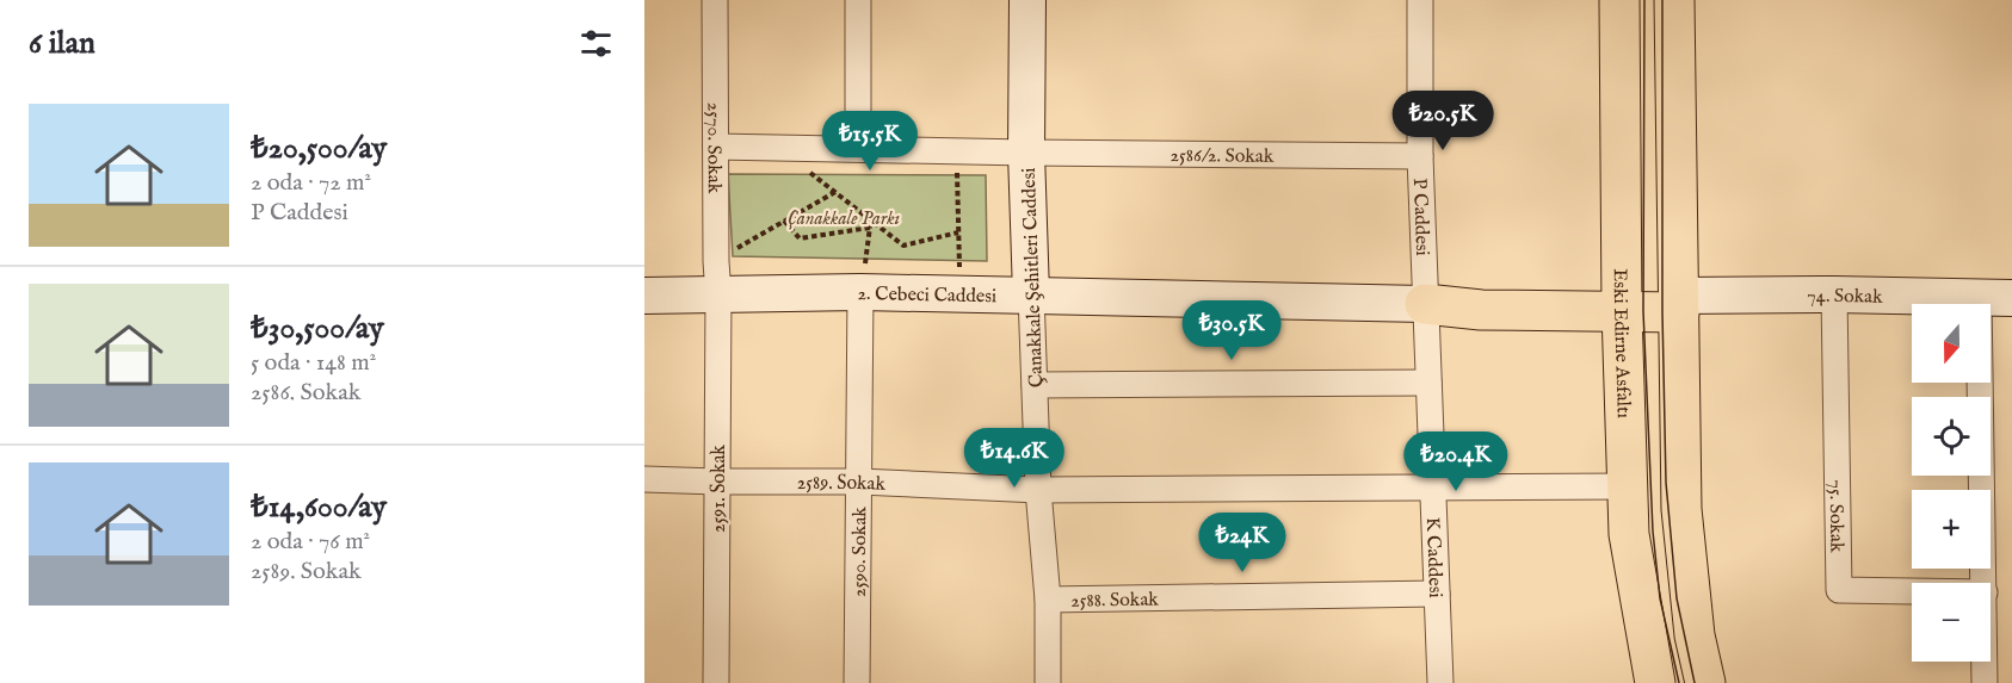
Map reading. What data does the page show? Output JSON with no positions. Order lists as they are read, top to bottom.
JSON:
{
  "streets": {
    "main road": [
      "Çanakkale Şehitleri Caddesi",
      "2. Cebeci Caddesi",
      "74. Sokak",
      "Eski Edirne Asfaltı"
    ],
    "street": [
      "2570. Sokak",
      "2586/2. Sokak",
      "P Caddesi",
      "2589. Sokak",
      "2591. Sokak",
      "75. Sokak",
      "2590. Sokak",
      "K Caddesi",
      "2588. Sokak"
    ]
  },
  "crossings": [
    ["2570. Sokak", "2586/2. Sokak"],
    ["2570. Sokak", "2. Cebeci Caddesi"],
    ["2570. Sokak", "2591. Sokak"],
    ["2586/2. Sokak", "P Caddesi"],
    ["2586/2. Sokak", "Çanakkale Şehitleri Caddesi"],
    ["P Caddesi", "2. Cebeci Caddesi"],
    ["P Caddesi", "K Caddesi"],
    ["Çanakkale Şehitleri Caddesi", "2. Cebeci Caddesi"],
    ["Çanakkale Şehitleri Caddesi", "2589. Sokak"],
    ["Çanakkale Şehitleri Caddesi", "2588. Sokak"],
    ["2. Cebeci Caddesi", "2591. Sokak"],
    ["2. Cebeci Caddesi", "2590. Sokak"],
    ["2. Cebeci Caddesi", "K Caddesi"],
    ["74. Sokak", "75. Sokak"],
    ["Eski Edirne Asfaltı", "2589. Sokak"],
    ["2589. Sokak", "2591. Sokak"],
    ["2589. Sokak", "2590. Sokak"],
    ["2589. Sokak", "K Caddesi"],
    ["K Caddesi", "2588. Sokak"]
  ],
  "parks": ["Çanakkale Parkı"],
  "north": "bottom",
  "page": {
    "heading": "6 ilan",
    "list": [
      {
        "name": "₺20,500/ay",
        "note": "2 oda · 72 m² · P Caddesi"
      },
      {
        "name": "₺30,500/ay",
        "note": "5 oda · 148 m² · 2586. Sokak"
      },
      {
        "name": "₺14,600/ay",
        "note": "2 oda · 76 m² · 2589. Sokak"
      }
    ],
    "price": [
      "₺20.5K",
      "₺15.5K",
      "₺30.5K",
      "₺14.6K",
      "₺20.4K",
      "₺24K"
    ],
    "map_buttons": ["+", "−"]
  }
}
